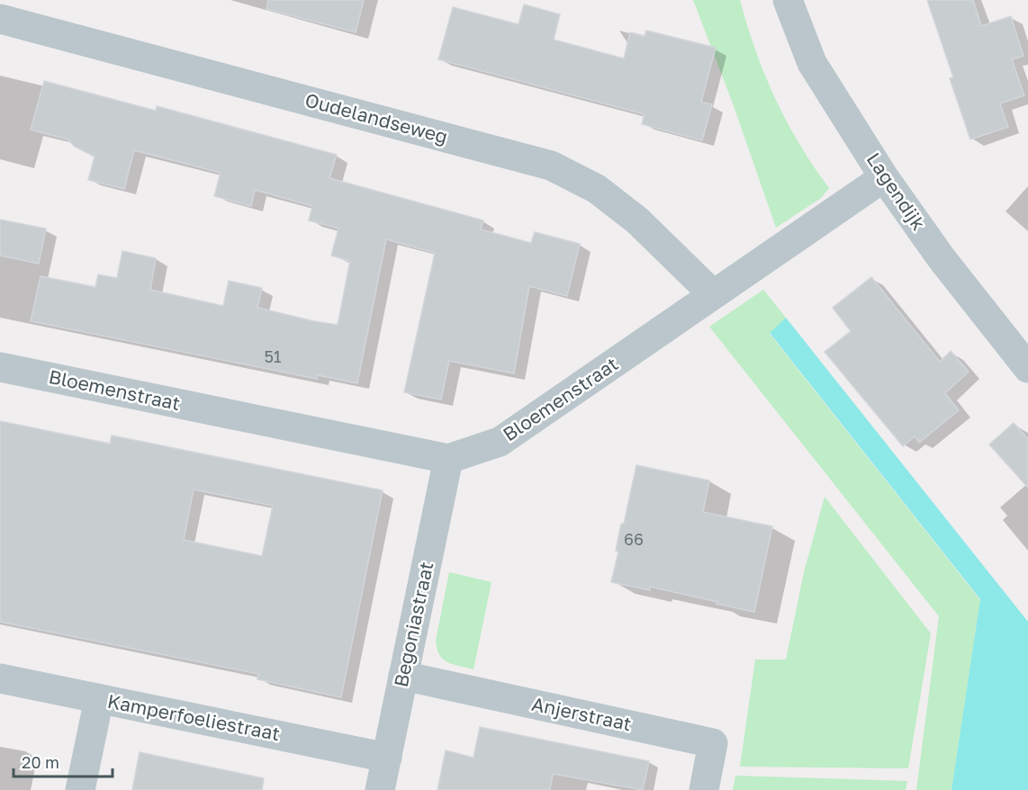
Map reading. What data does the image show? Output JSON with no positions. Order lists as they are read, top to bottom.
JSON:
{
  "streets": {
    "street": [
      "Oudelandseweg",
      "Lagendijk",
      "Bloemenstraat",
      "Begoniastraat",
      "Anjerstraat",
      "Kamperfoeliestraat"
    ]
  },
  "crossings": [
    ["Oudelandseweg", "Bloemenstraat"],
    ["Lagendijk", "Bloemenstraat"],
    ["Bloemenstraat", "Begoniastraat"],
    ["Begoniastraat", "Anjerstraat"],
    ["Begoniastraat", "Kamperfoeliestraat"]
  ],
  "house_numbers": ["51", "66"],
  "scale_bar": "20 m"
}
